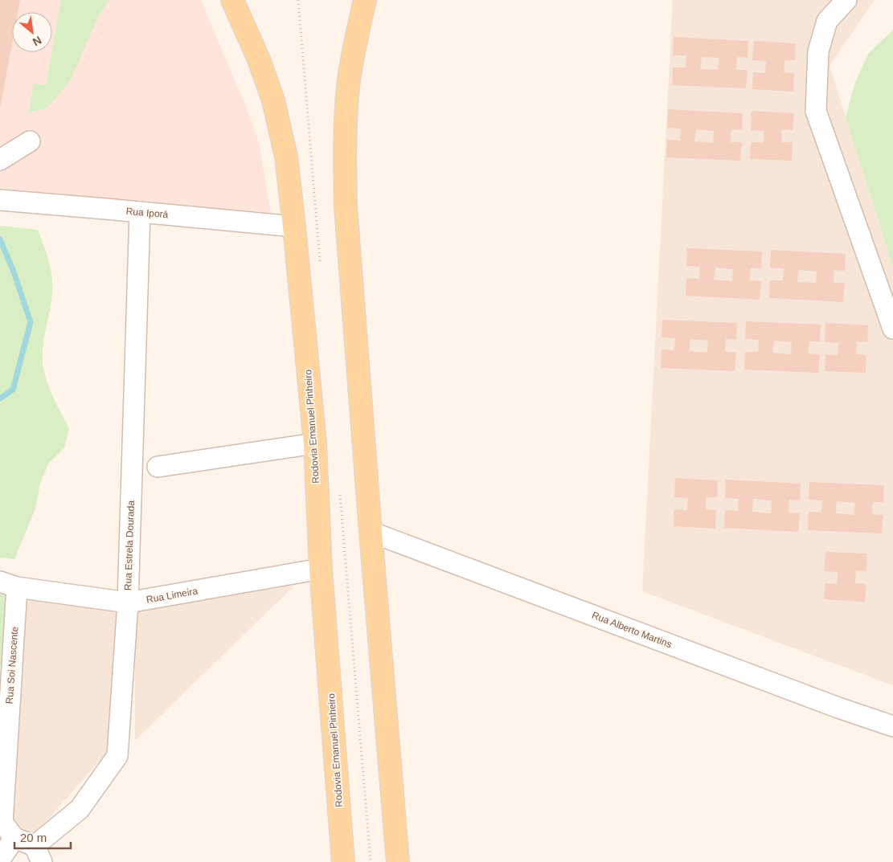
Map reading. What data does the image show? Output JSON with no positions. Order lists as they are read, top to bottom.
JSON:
{
  "streets": {
    "main road": ["Rodovia Emanuel Pinheiro"],
    "street": [
      "Rua Iporá",
      "Rua Estrela Dourada",
      "Rua Limeira",
      "Rua Alberto Martins",
      "Rua Soi Nascente"
    ]
  },
  "crossings": [
    ["Rua Iporá", "Rodovia Emanuel Pinheiro"],
    ["Rua Iporá", "Rua Estrela Dourada"],
    ["Rodovia Emanuel Pinheiro", "Rua Limeira"],
    ["Rua Estrela Dourada", "Rua Limeira"],
    ["Rua Estrela Dourada", "Rua Soi Nascente"],
    ["Rua Limeira", "Rua Soi Nascente"]
  ],
  "scale_bar": "20 m",
  "north": "bottom right"
}
